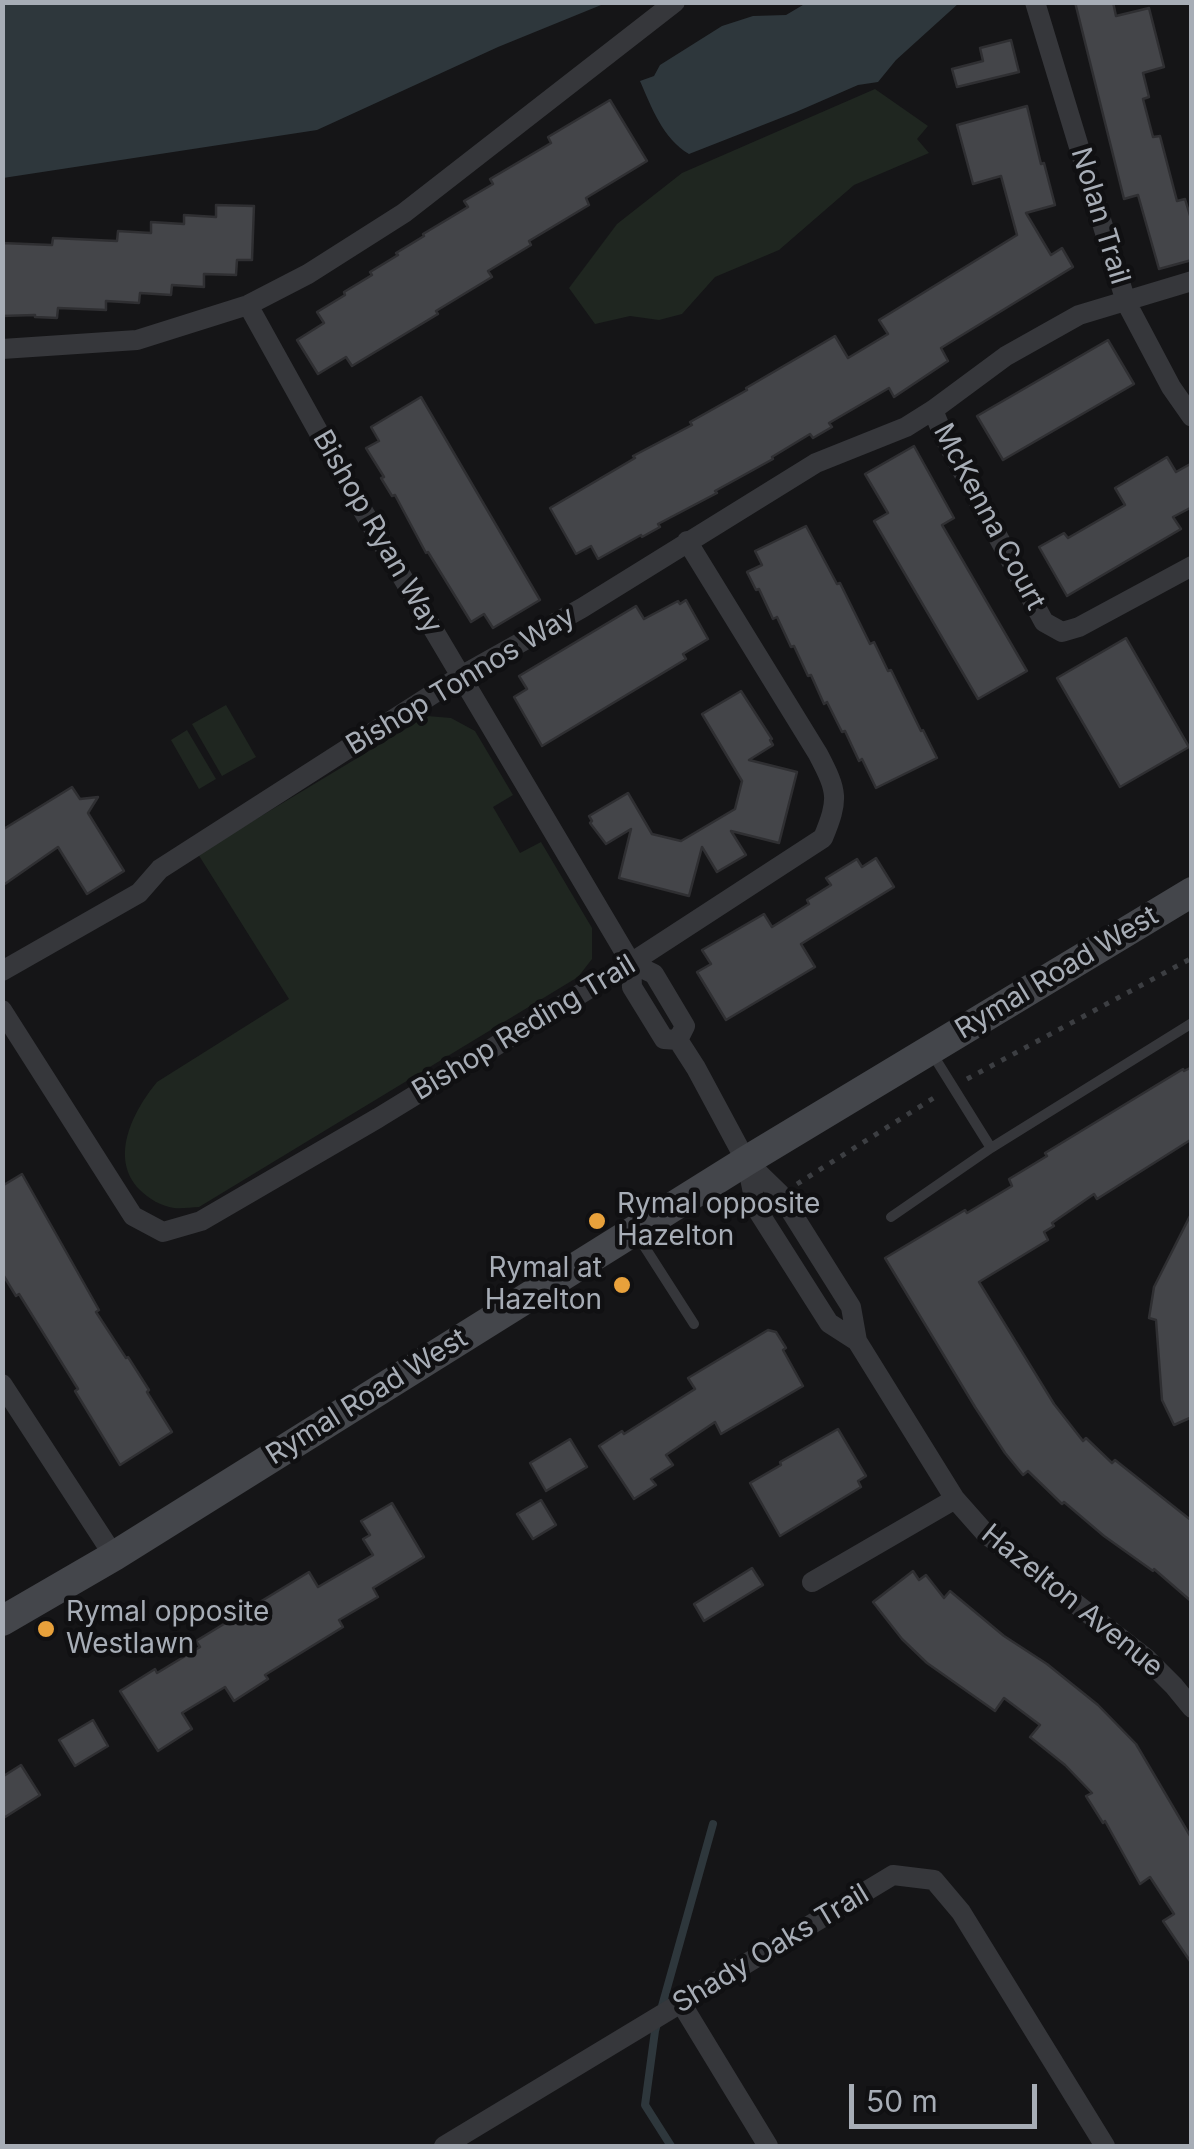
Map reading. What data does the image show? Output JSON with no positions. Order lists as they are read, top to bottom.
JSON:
{
  "streets": {
    "main road": ["Rymal Road West"],
    "street": [
      "Nolan Trail",
      "McKenna Court",
      "Bishop Ryan Way",
      "Bishop Tonnos Way",
      "Bishop Reding Trail",
      "Hazelton Avenue",
      "Shady Oaks Trail"
    ]
  },
  "crossings": [
    ["Nolan Trail", "McKenna Court"],
    ["McKenna Court", "Bishop Tonnos Way"],
    ["Bishop Ryan Way", "Bishop Tonnos Way"],
    ["Bishop Ryan Way", "Rymal Road West"],
    ["Bishop Ryan Way", "Bishop Reding Trail"],
    ["Bishop Ryan Way", "Hazelton Avenue"],
    ["Bishop Tonnos Way", "Bishop Reding Trail"],
    ["Rymal Road West", "Hazelton Avenue"]
  ],
  "places": ["Rymal opposite Hazelton", "Rymal at Hazelton", "Rymal opposite Westlawn"],
  "scale_bar": "50 m"
}
